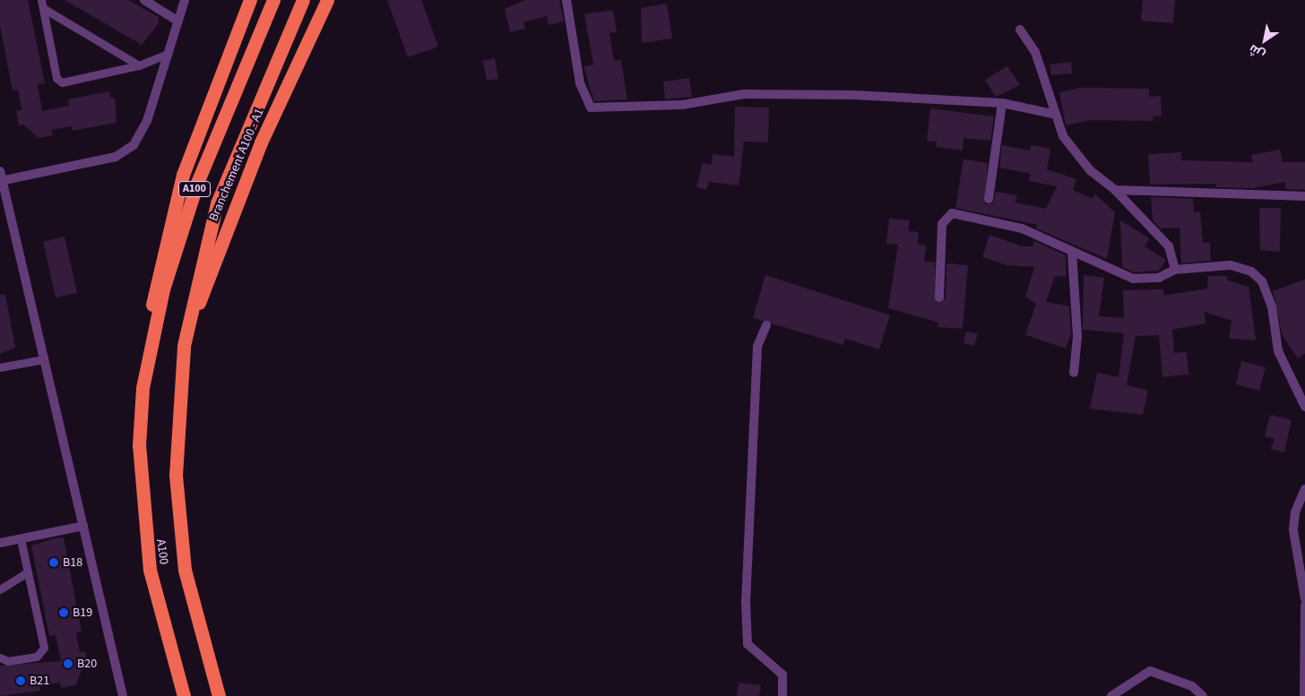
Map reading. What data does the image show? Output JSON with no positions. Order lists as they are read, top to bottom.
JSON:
{
  "streets": {
    "highway": ["Branchement A100 - A1", "A100"]
  },
  "crossings": [
    ["Branchement A100 - A1", "A100"]
  ],
  "places": [
    "B18",
    "B19",
    "B20",
    "B21"
  ],
  "north": "bottom left"
}
